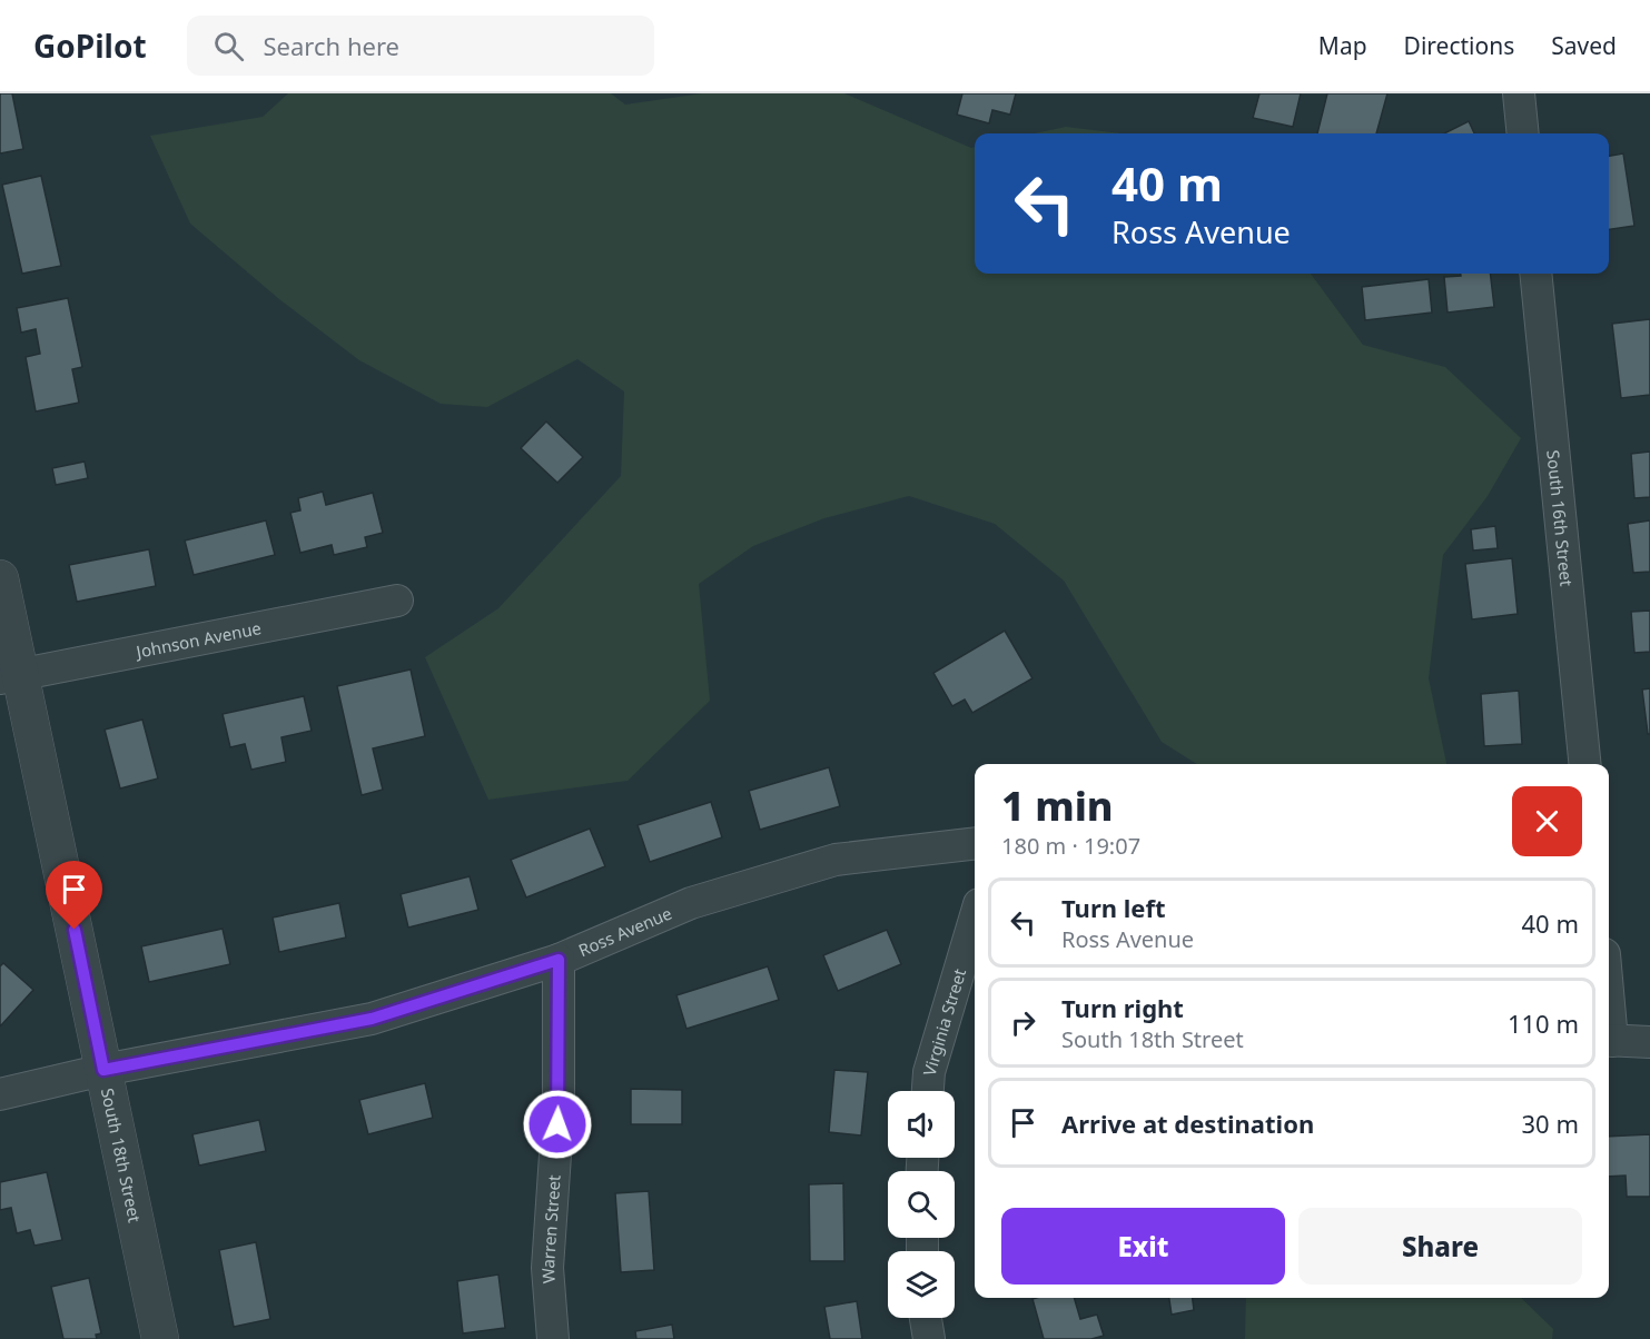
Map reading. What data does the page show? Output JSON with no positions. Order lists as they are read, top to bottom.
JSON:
{
  "streets": {
    "street": [
      "South 16th Street",
      "Johnson Avenue",
      "Ross Avenue",
      "Virginia Street",
      "South 18th Street",
      "Warren Street"
    ]
  },
  "crossings": [
    ["Johnson Avenue", "South 18th Street"],
    ["Ross Avenue", "South 18th Street"],
    ["Ross Avenue", "Warren Street"]
  ],
  "page": {
    "header": "GoPilot",
    "search": "Search here",
    "nav": ["Map", "Directions", "Saved"],
    "turn": ["40 m", "Ross Avenue"],
    "heading": ["1 min", "180 m · 19:07"],
    "list": [
      {
        "name": "Turn left",
        "note": "Ross Avenue",
        "value": "40 m"
      },
      {
        "name": "Turn right",
        "note": "South 18th Street",
        "value": "110 m"
      },
      {
        "name": "Arrive at destination",
        "value": "30 m"
      }
    ],
    "buttons": ["Exit", "Share"]
  }
}
